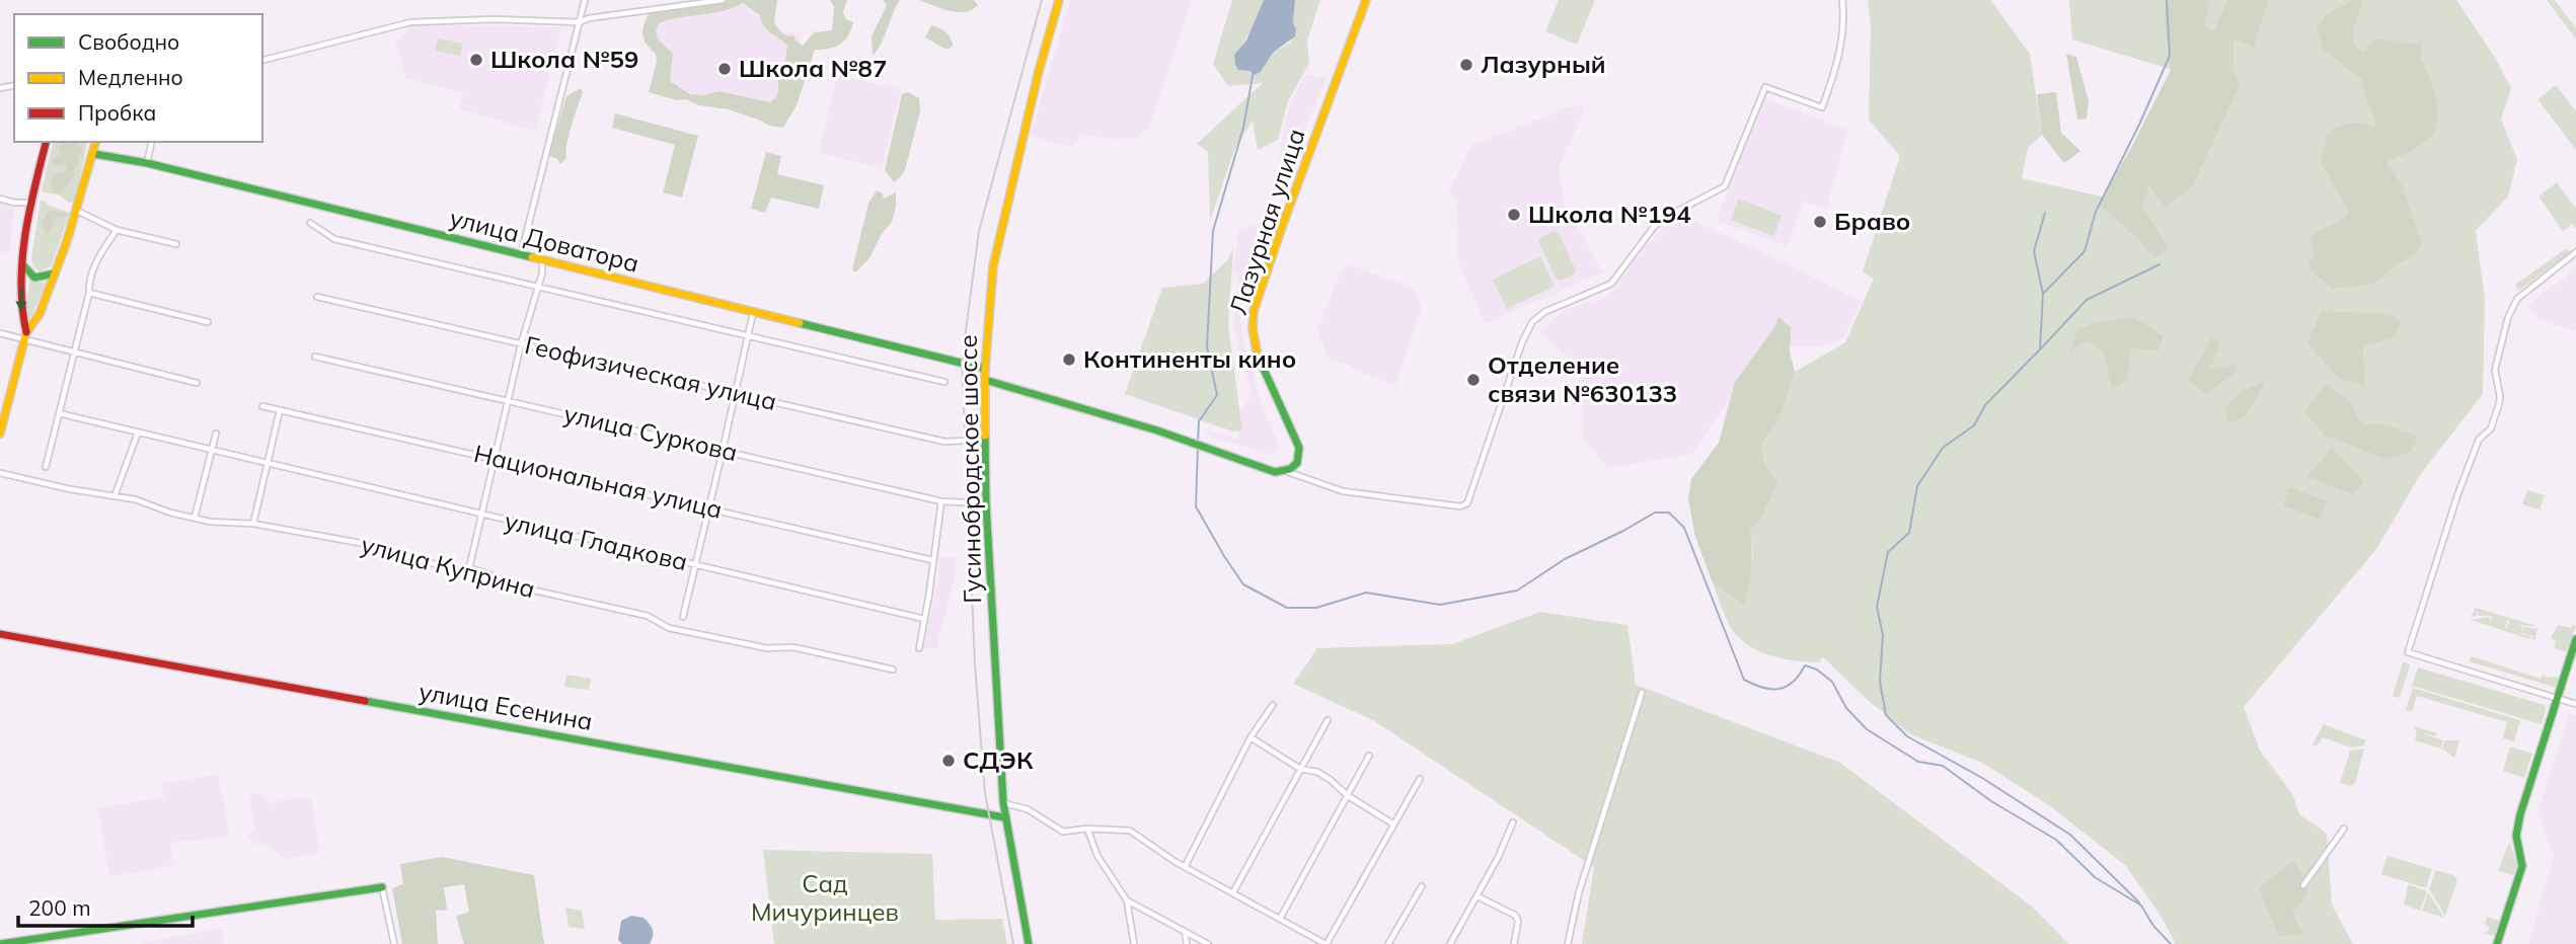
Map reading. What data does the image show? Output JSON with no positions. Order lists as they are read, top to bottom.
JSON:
{
  "streets": {
    "street": [
      "Лазурная улица",
      "улица Доватора",
      "Геофизическая улица",
      "улица Суркова",
      "Гусинобродское шоссе",
      "Национальная улица",
      "улица Гладкова",
      "улица Куприна",
      "улица Есенина"
    ]
  },
  "crossings": [
    ["улица Доватора", "Гусинобродское шоссе"],
    ["Геофизическая улица", "Гусинобродское шоссе"],
    ["улица Суркова", "Гусинобродское шоссе"],
    ["Гусинобродское шоссе", "улица Есенина"]
  ],
  "parks": ["Сад Мичуринцев"],
  "places": [
    "Школа №59",
    "Лазурный",
    "Школа №87",
    "Школа №194",
    "Браво",
    "Континенты кино",
    "Отделение связи №630133",
    "СДЭК"
  ],
  "legend": ["Свободно", "Медленно", "Пробка"],
  "scale_bar": "200 m"
}
